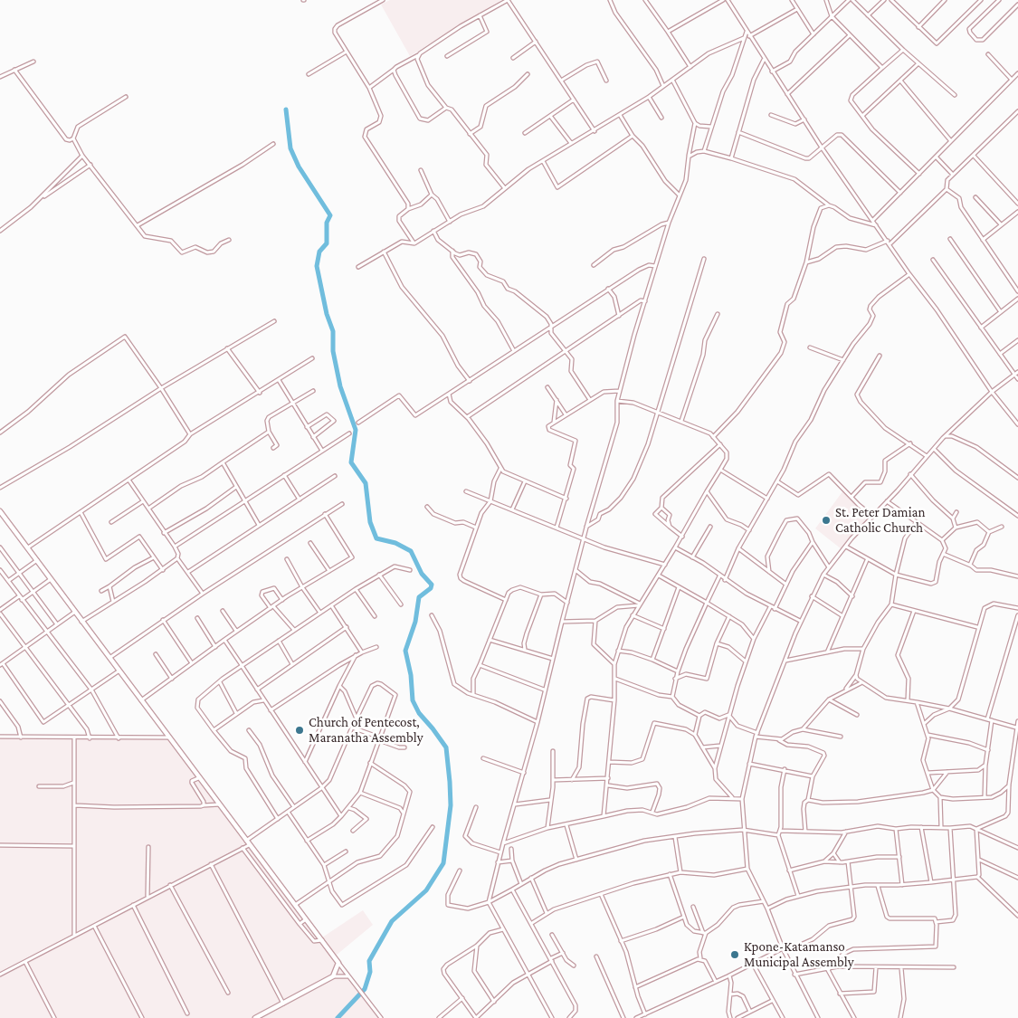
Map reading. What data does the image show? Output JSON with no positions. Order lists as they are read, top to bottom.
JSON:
{
  "places": ["St. Peter Damian Catholic Church", "Church of Pentecost, Maranatha Assembly", "Kpone-Katamanso Municipal Assembly"]
}
